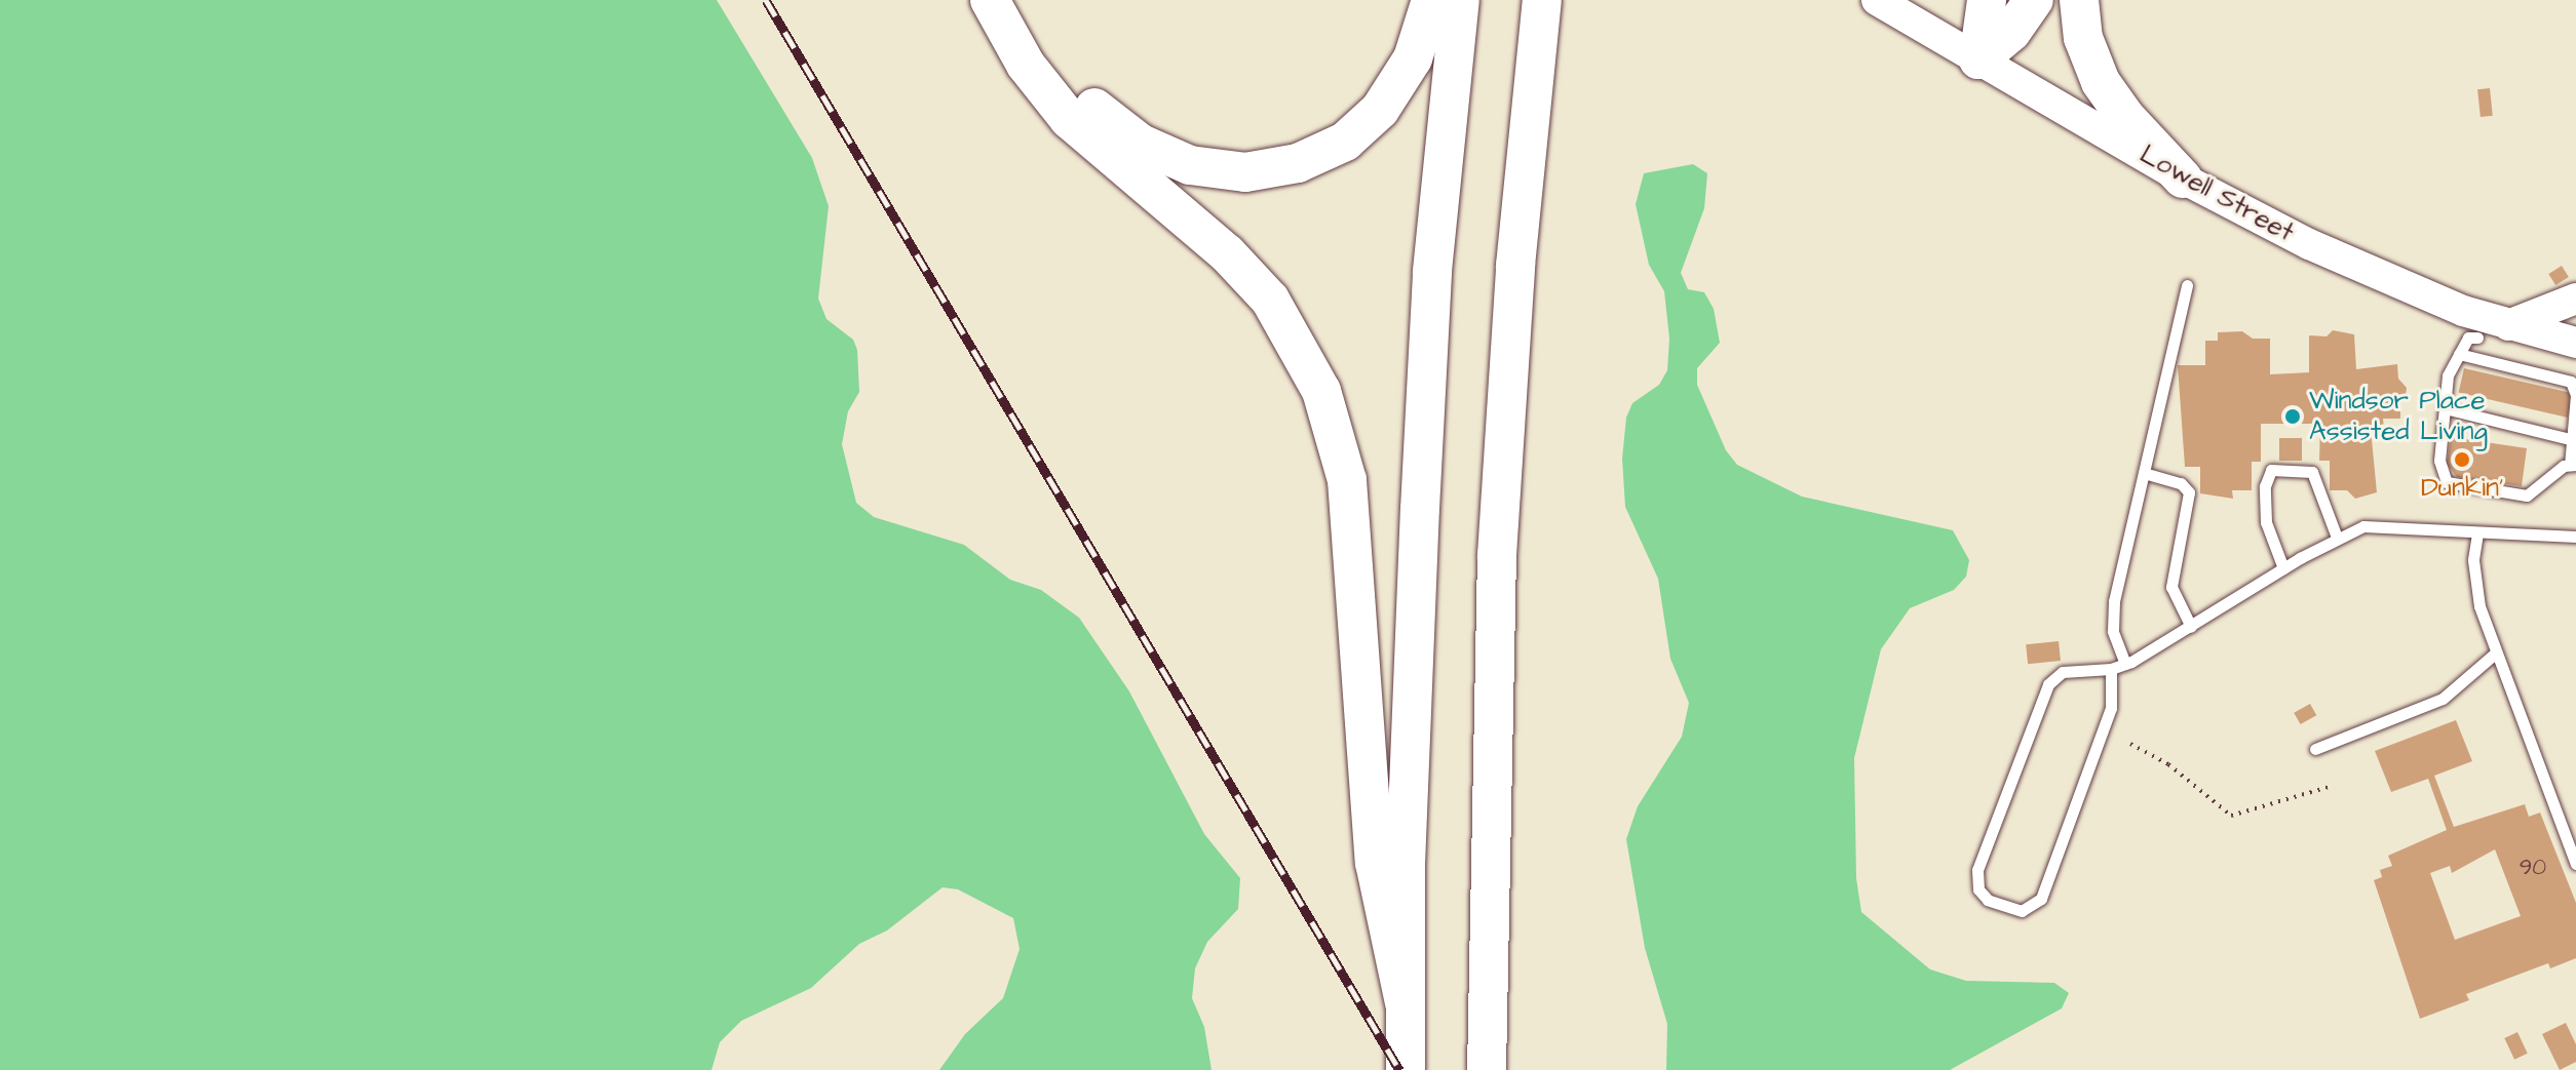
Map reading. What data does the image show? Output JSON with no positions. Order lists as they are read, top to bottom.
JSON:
{
  "streets": {
    "main road": ["Lowell Street"]
  },
  "places": ["Windsor Place Assisted Living", "Dunkin'"],
  "house_numbers": ["90"]
}
